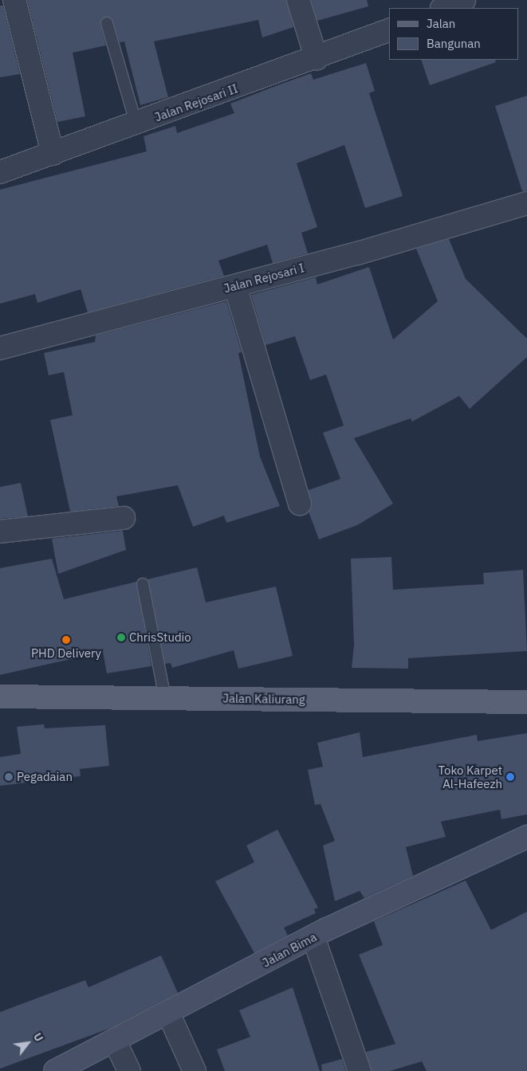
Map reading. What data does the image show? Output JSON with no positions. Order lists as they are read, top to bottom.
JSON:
{
  "streets": {
    "main road": ["Jalan Kaliurang"],
    "street": ["Jalan Rejosari II", "Jalan Rejosari I", "Jalan Bima"]
  },
  "places": [
    "ChrisStudio",
    "PHD Delivery",
    "Pegadaian",
    "Toko Karpet Al-Hafeezh"
  ],
  "legend": ["Jalan", "Bangunan"],
  "north": "top right"
}
